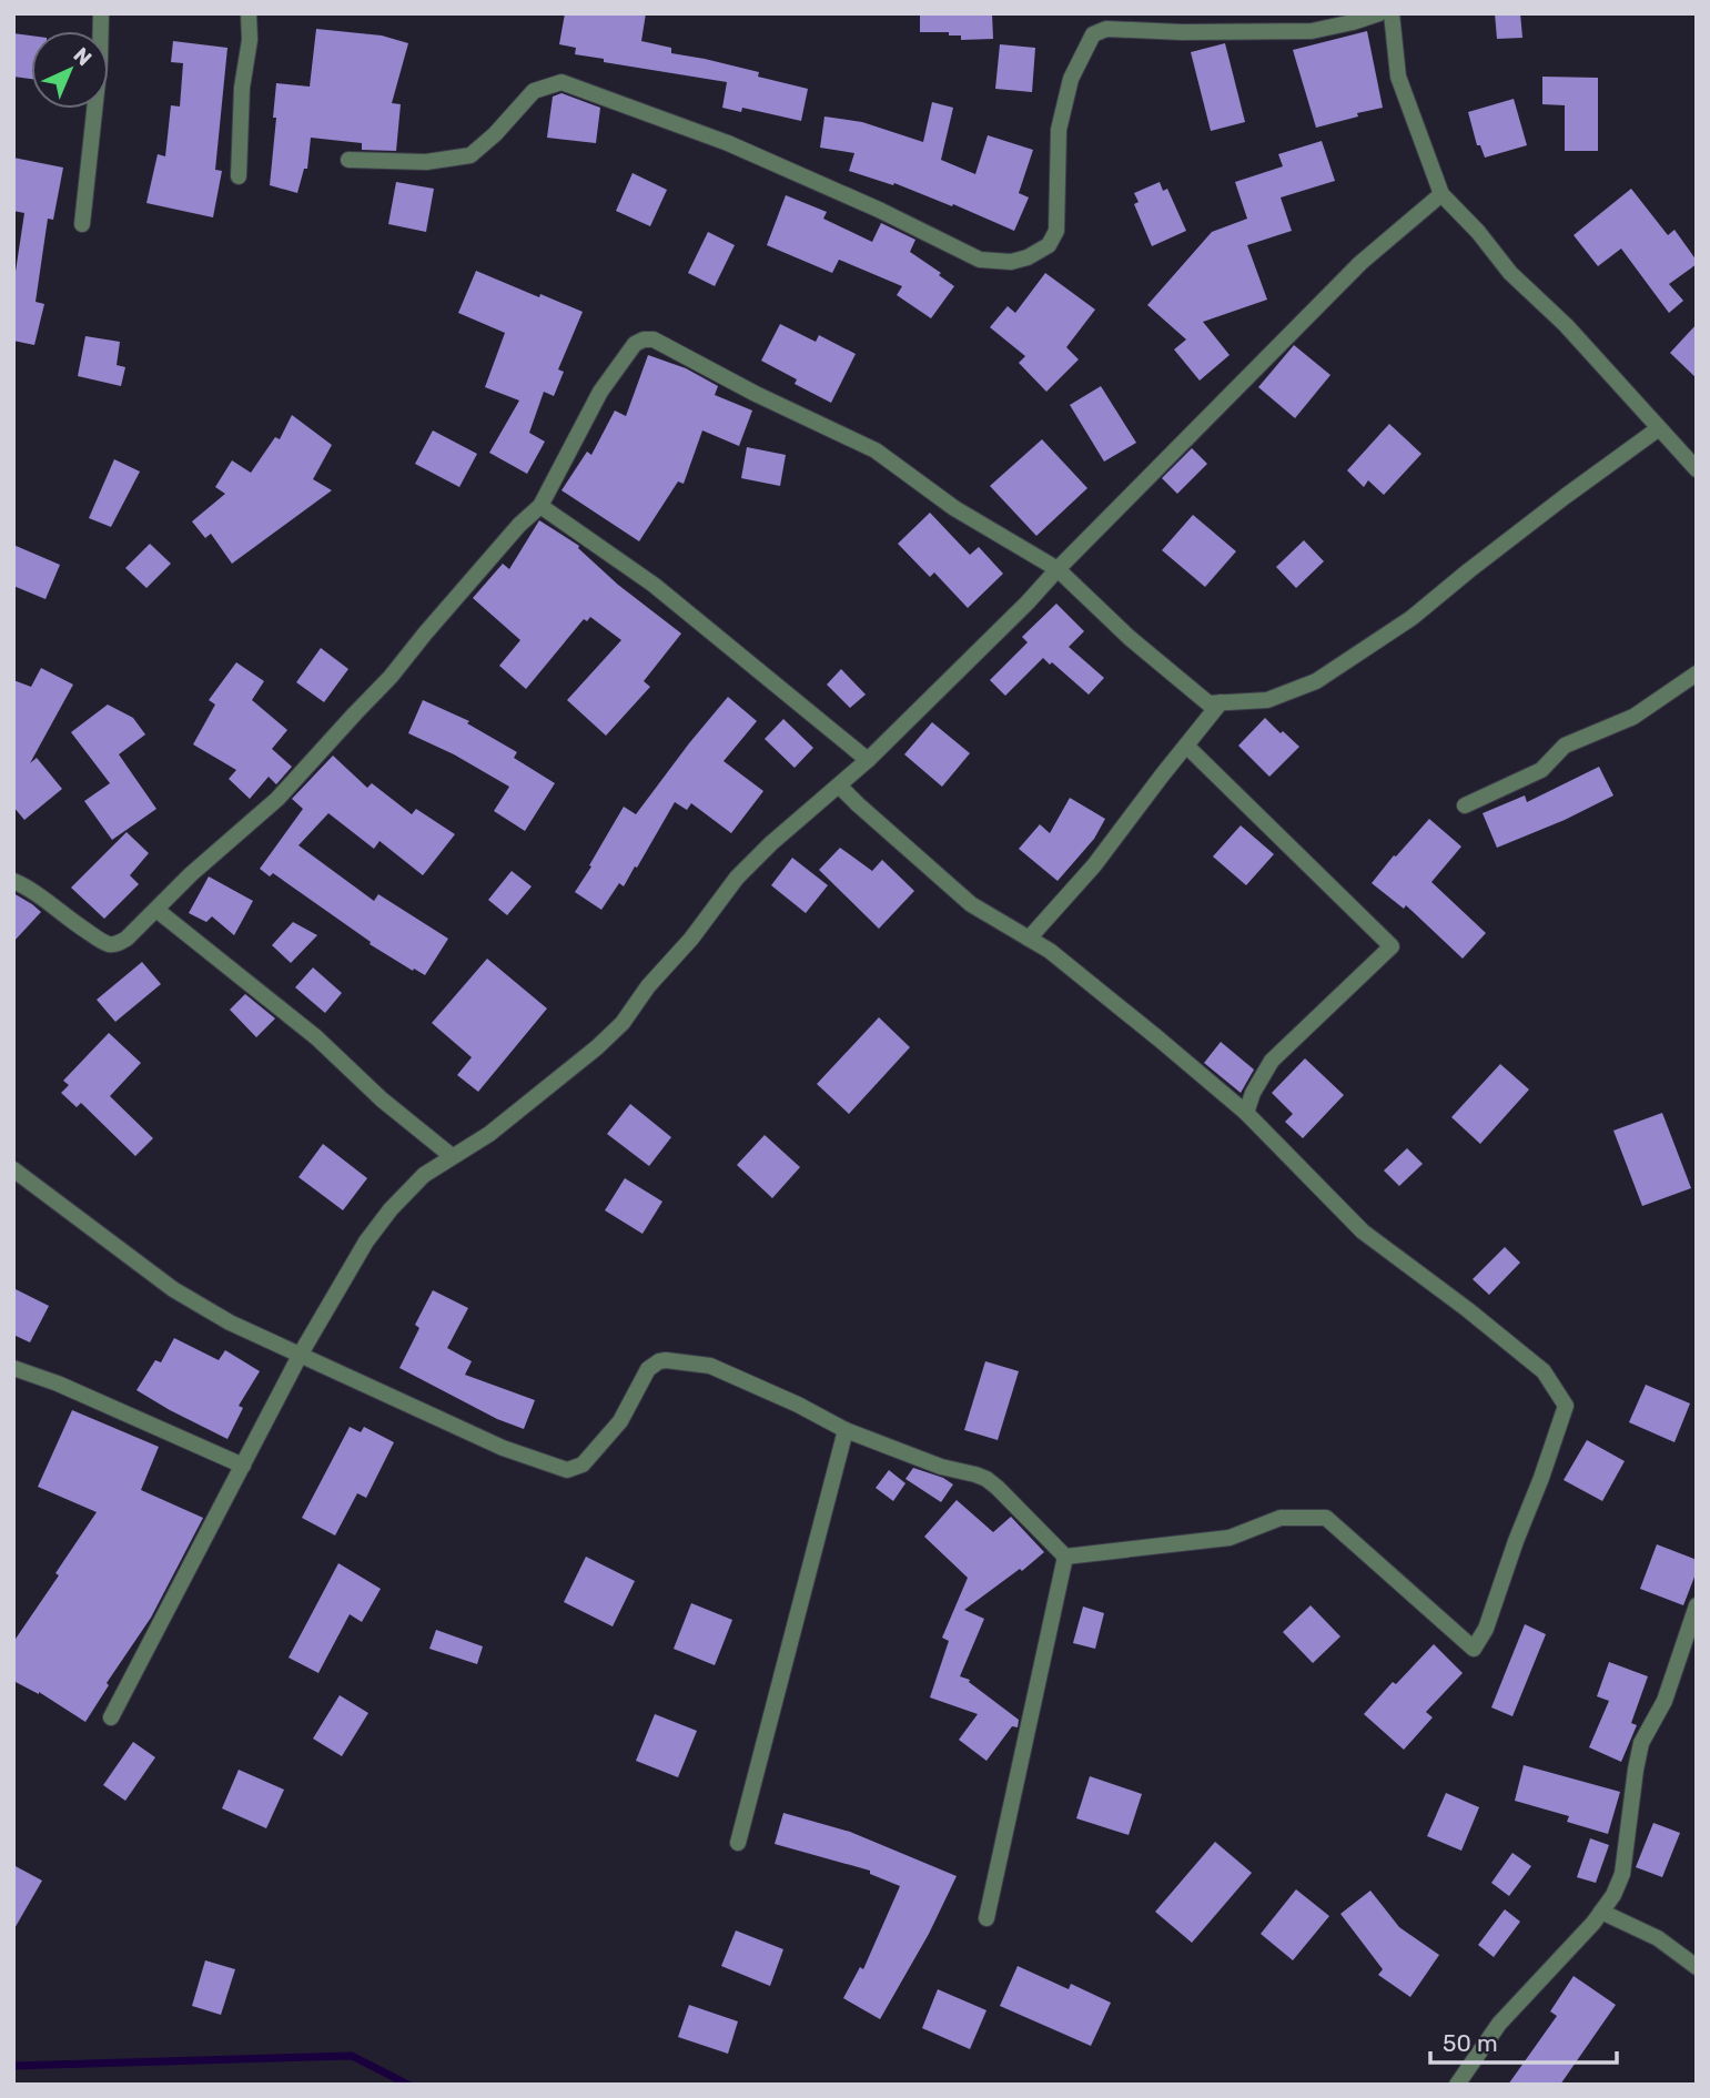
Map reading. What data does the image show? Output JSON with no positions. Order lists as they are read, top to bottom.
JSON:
{
  "scale_bar": "50 m",
  "north": "top right"
}
